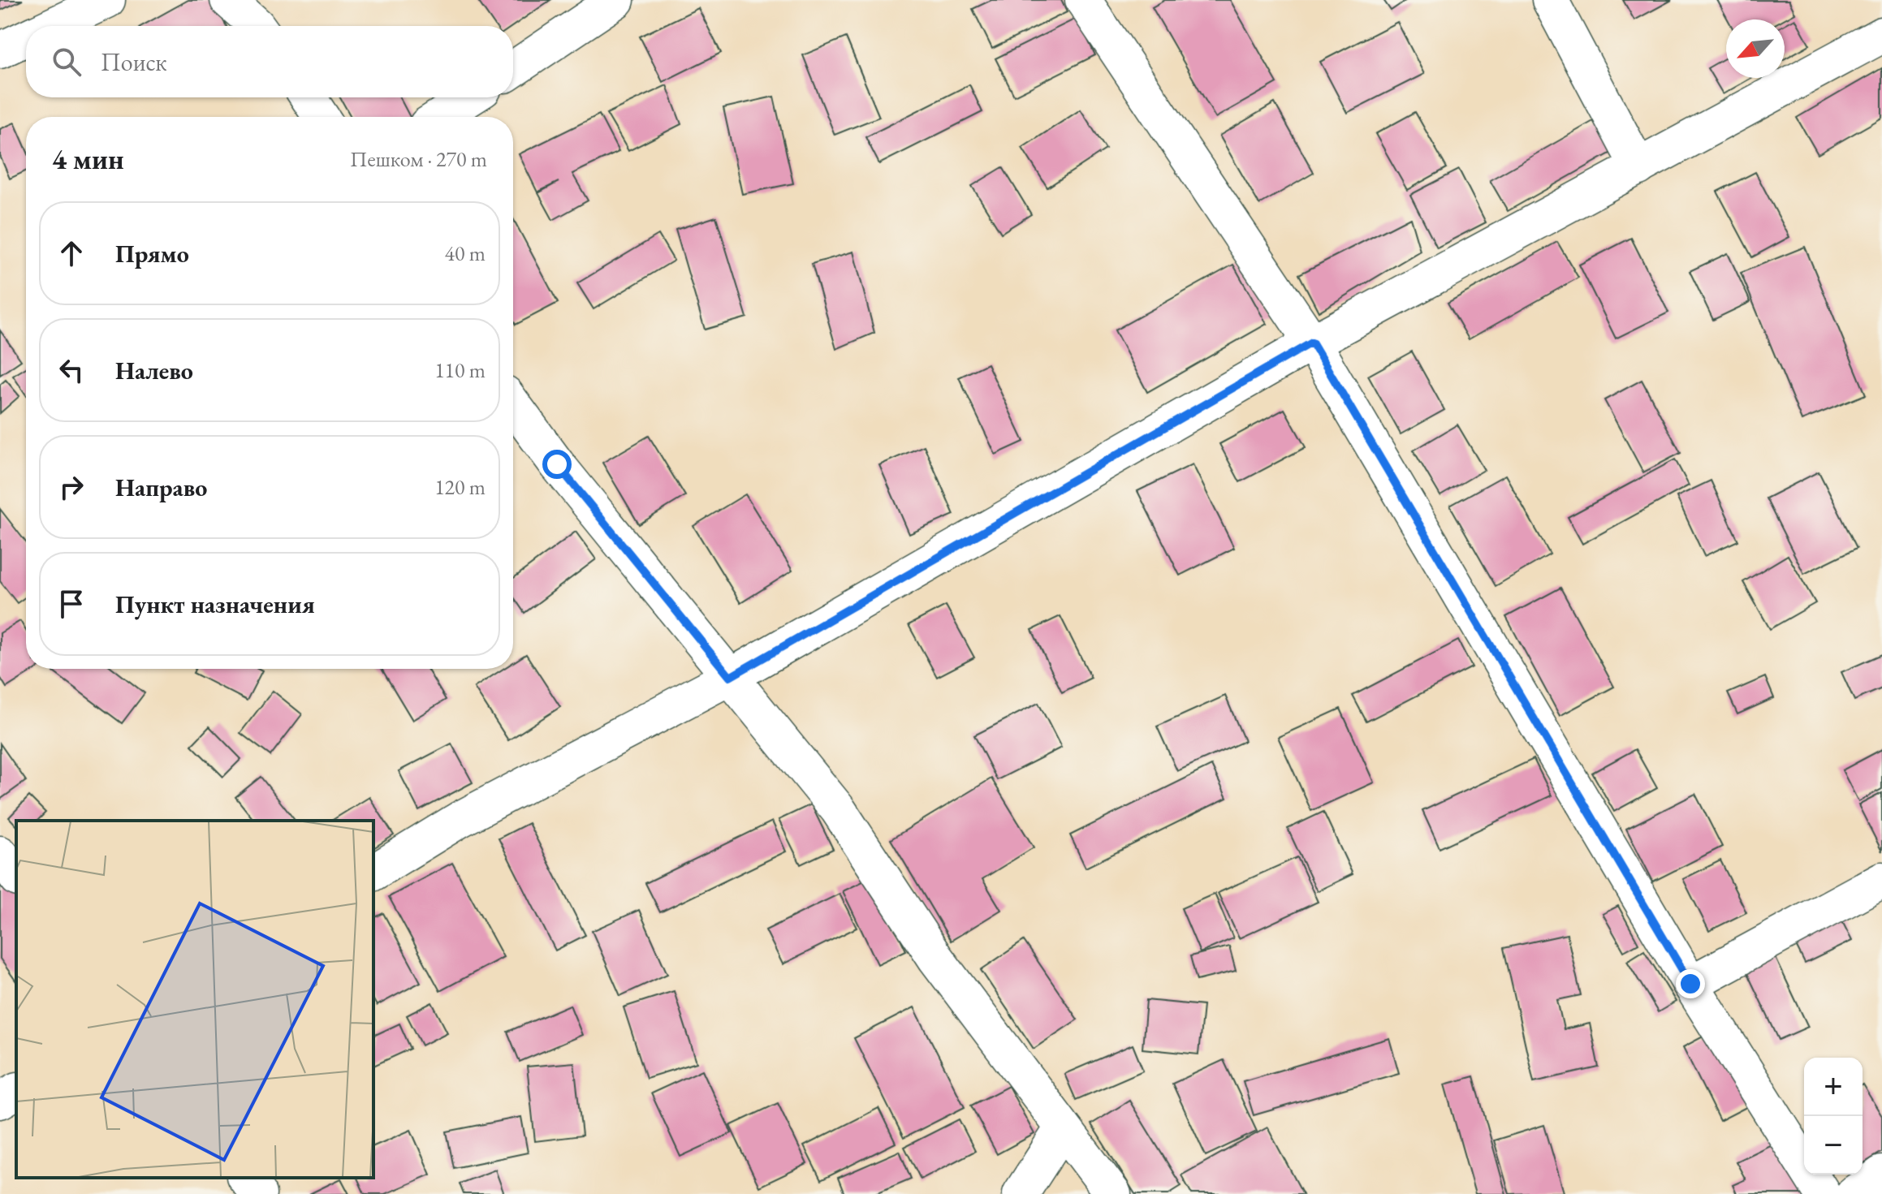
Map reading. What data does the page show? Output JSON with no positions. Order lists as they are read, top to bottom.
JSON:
{
  "north": "bottom left",
  "page": {
    "search": "Поиск",
    "heading": ["4 мин", "Пешком · 270 m"],
    "list": [
      ["Прямо", "40 m"],
      ["Налево", "110 m"],
      ["Направо", "120 m"],
      "Пункт назначения"
    ],
    "map_buttons": ["+", "−"]
  }
}
